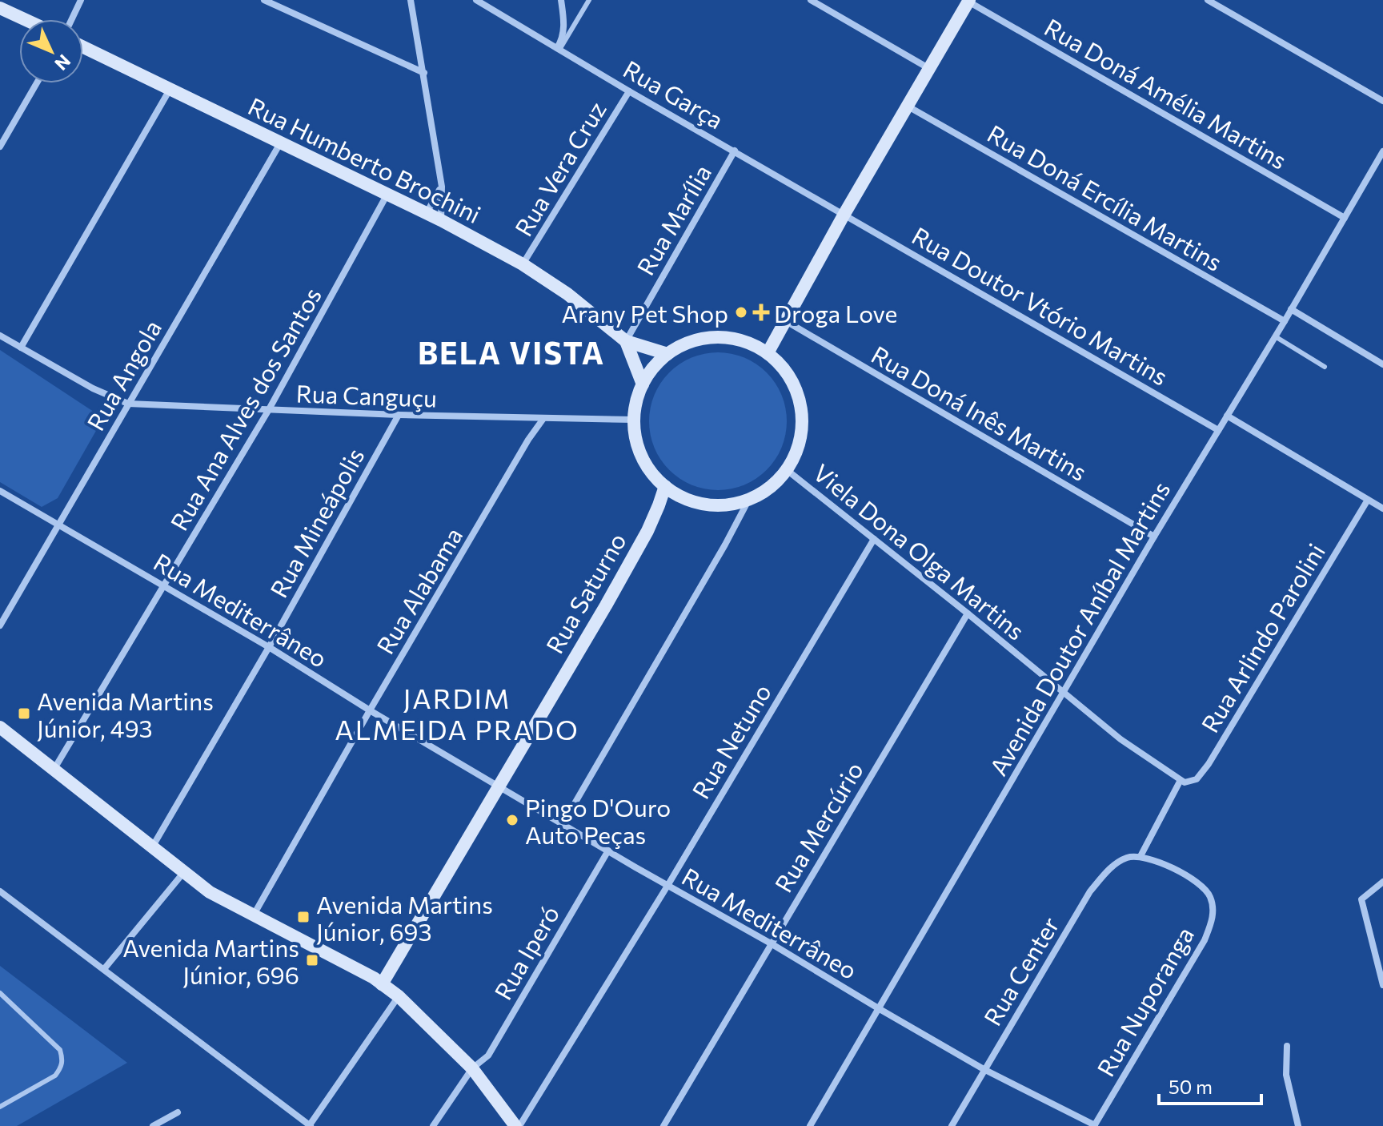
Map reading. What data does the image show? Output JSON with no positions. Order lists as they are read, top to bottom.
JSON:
{
  "streets": {
    "street": [
      "Rua Doná Amélia Martins",
      "Rua Garça",
      "Rua Humberto Brochini",
      "Rua Vera Cruz",
      "Rua Doná Ercília Martins",
      "Rua Marília",
      "Rua Doutor Vtório Martins",
      "Rua Angola",
      "Rua Canguçu",
      "Rua Ana Alves dos Santos",
      "Rua Doná Inês Martins",
      "Rua Mineápolis",
      "Viela Dona Olga Martins",
      "Rua Alabama",
      "Rua Saturno",
      "Rua Mediterrâneo",
      "Avenida Doutor Aníbal Martins",
      "Rua Arlindo Parolini",
      "Rua Netuno",
      "Rua Mercúrio",
      "Rua Iperó",
      "Rua Center",
      "Rua Nuporanga"
    ]
  },
  "crossings": [
    ["Rua Doná Amélia Martins", "Avenida Doutor Aníbal Martins"],
    ["Rua Garça", "Rua Vera Cruz"],
    ["Rua Garça", "Rua Marília"],
    ["Rua Garça", "Rua Doutor Vtório Martins"],
    ["Rua Humberto Brochini", "Rua Vera Cruz"],
    ["Rua Humberto Brochini", "Rua Marília"],
    ["Rua Humberto Brochini", "Rua Angola"],
    ["Rua Humberto Brochini", "Rua Canguçu"],
    ["Rua Humberto Brochini", "Rua Ana Alves dos Santos"],
    ["Rua Humberto Brochini", "Viela Dona Olga Martins"],
    ["Rua Humberto Brochini", "Rua Saturno"],
    ["Rua Doná Ercília Martins", "Avenida Doutor Aníbal Martins"],
    ["Rua Doutor Vtório Martins", "Avenida Doutor Aníbal Martins"],
    ["Rua Angola", "Rua Canguçu"],
    ["Rua Angola", "Rua Mediterrâneo"],
    ["Rua Canguçu", "Rua Ana Alves dos Santos"],
    ["Rua Canguçu", "Rua Mineápolis"],
    ["Rua Canguçu", "Viela Dona Olga Martins"],
    ["Rua Canguçu", "Rua Alabama"],
    ["Rua Canguçu", "Rua Saturno"],
    ["Rua Ana Alves dos Santos", "Rua Mediterrâneo"],
    ["Rua Doná Inês Martins", "Avenida Doutor Aníbal Martins"],
    ["Rua Mineápolis", "Rua Mediterrâneo"],
    ["Viela Dona Olga Martins", "Rua Saturno"],
    ["Viela Dona Olga Martins", "Avenida Doutor Aníbal Martins"],
    ["Viela Dona Olga Martins", "Rua Arlindo Parolini"],
    ["Viela Dona Olga Martins", "Rua Netuno"],
    ["Viela Dona Olga Martins", "Rua Mercúrio"],
    ["Rua Alabama", "Rua Mediterrâneo"],
    ["Rua Saturno", "Rua Mediterrâneo"],
    ["Rua Mediterrâneo", "Avenida Doutor Aníbal Martins"],
    ["Rua Mediterrâneo", "Rua Netuno"],
    ["Rua Mediterrâneo", "Rua Mercúrio"],
    ["Rua Mediterrâneo", "Rua Iperó"],
    ["Rua Mediterrâneo", "Rua Center"],
    ["Rua Mediterrâneo", "Rua Nuporanga"],
    ["Rua Center", "Rua Nuporanga"]
  ],
  "districts": ["BELA VISTA", "JARDIM ALMEIDA PRADO"],
  "places": {
    "other": ["Arany Pet Shop", "Pingo D'Ouro Auto Peças"],
    "health": ["Droga Love"],
    "transit": ["Avenida Martins Júnior, 493", "Avenida Martins Júnior, 693", "Avenida Martins Júnior, 696"]
  },
  "scale_bar": "50 m",
  "north": "bottom right"
}
